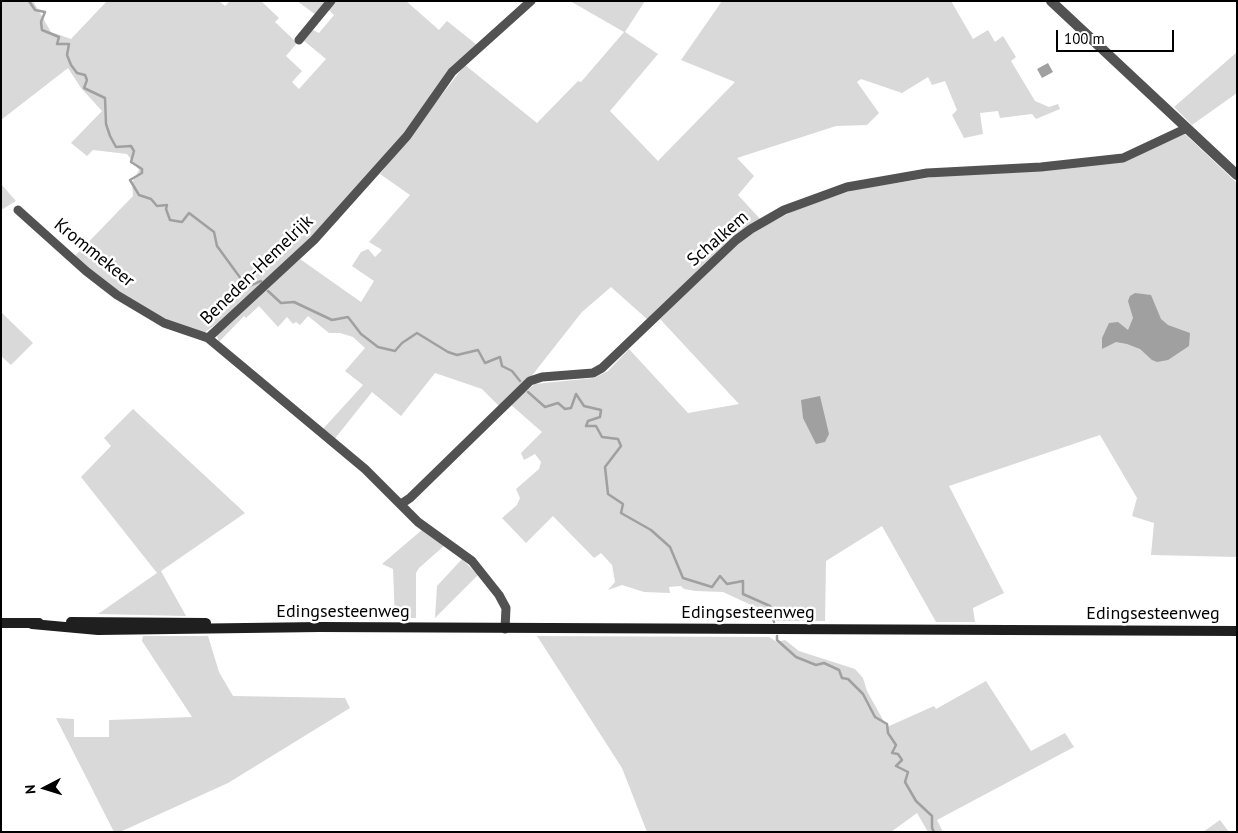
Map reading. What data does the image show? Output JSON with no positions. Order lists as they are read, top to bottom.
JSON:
{
  "streets": {
    "main road": ["Edingsesteenweg"],
    "street": ["Schalkem", "Krommekeer", "Beneden-Hemelrijk"]
  },
  "crossings": [
    ["Schalkem", "Beneden-Hemelrijk"],
    ["Krommekeer", "Beneden-Hemelrijk"],
    ["Beneden-Hemelrijk", "Edingsesteenweg"]
  ],
  "scale_bar": "100 m",
  "north": "left"
}
